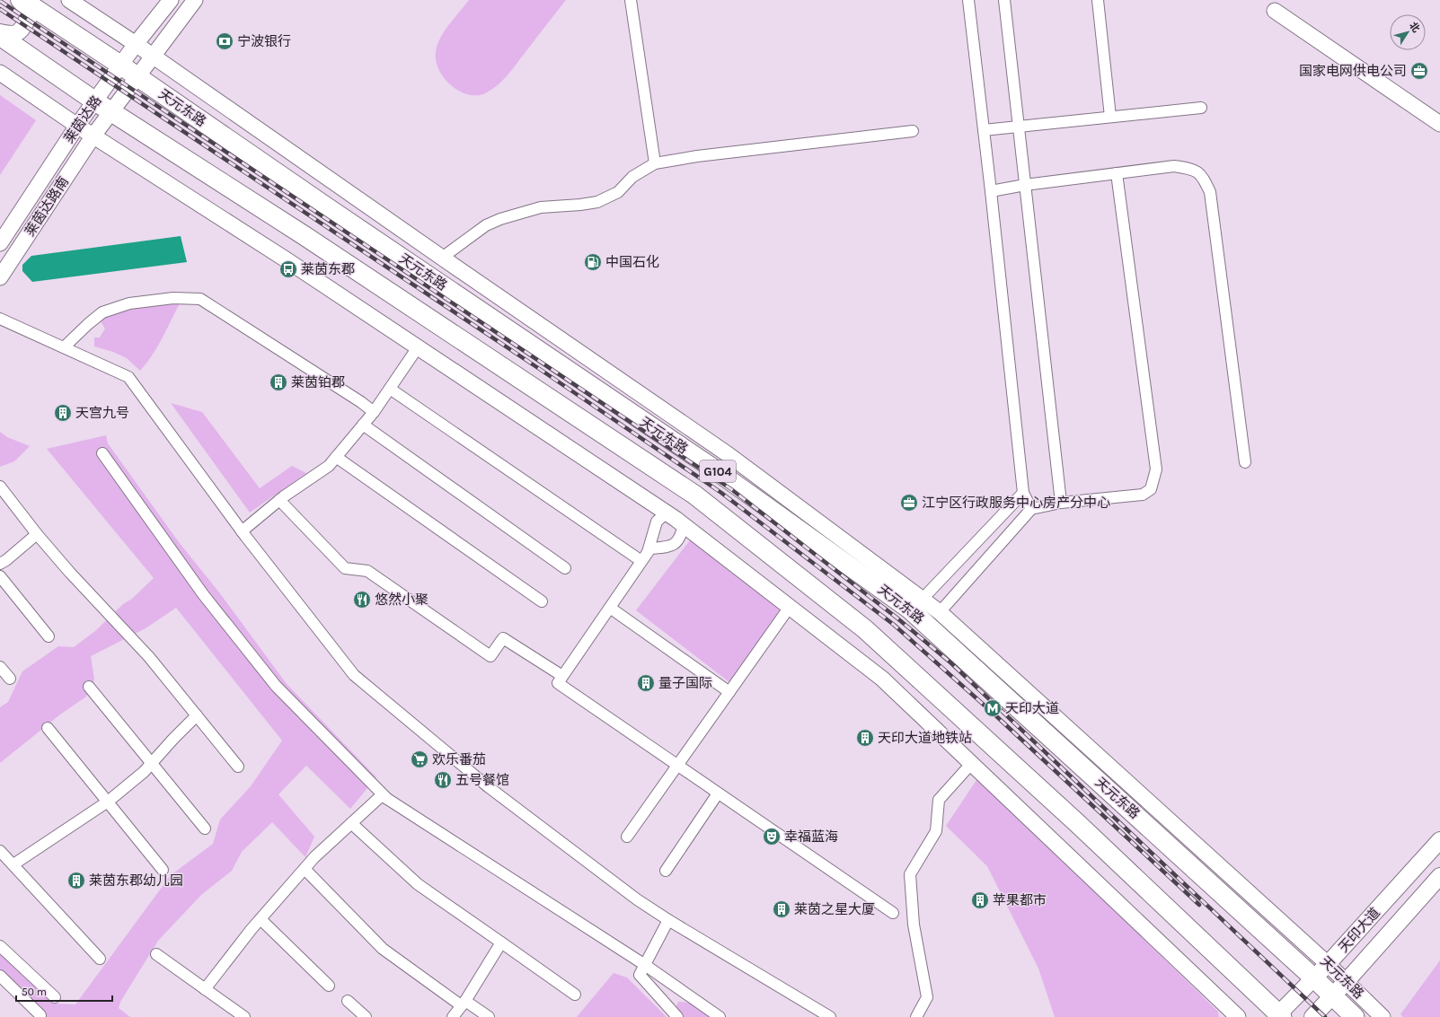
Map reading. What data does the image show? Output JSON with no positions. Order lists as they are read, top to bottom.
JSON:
{
  "streets": {
    "highway": ["天元东路", "G104"],
    "main road": ["天印大道"],
    "street": ["莱茵达路", "莱茵达路南"]
  },
  "crossings": [
    ["天元东路", "莱茵达路"],
    ["天元东路", "莱茵达路南"],
    ["天元东路", "天印大道"],
    ["莱茵达路", "G104"],
    ["莱茵达路南", "G104"],
    ["G104", "天印大道"]
  ],
  "places": {
    "bank": ["宁波银行"],
    "office": ["国家电网供电公司", "江宁区行政服务中心房产分中心"],
    "fuel station": ["中国石化"],
    "bus stop": ["莱茵东郡"],
    "building": [
      "莱茵铂郡",
      "天宫九号",
      "量子国际",
      "天印大道地铁站",
      "莱茵东郡幼儿园",
      "苹果都市",
      "莱茵之星大厦"
    ],
    "restaurant": ["悠然小聚", "五号餐馆"],
    "metro station": ["天印大道"],
    "supermarket": ["欢乐番茄"],
    "theatre": ["幸福蓝海"]
  },
  "scale_bar": "50 m",
  "north": "top right"
}
